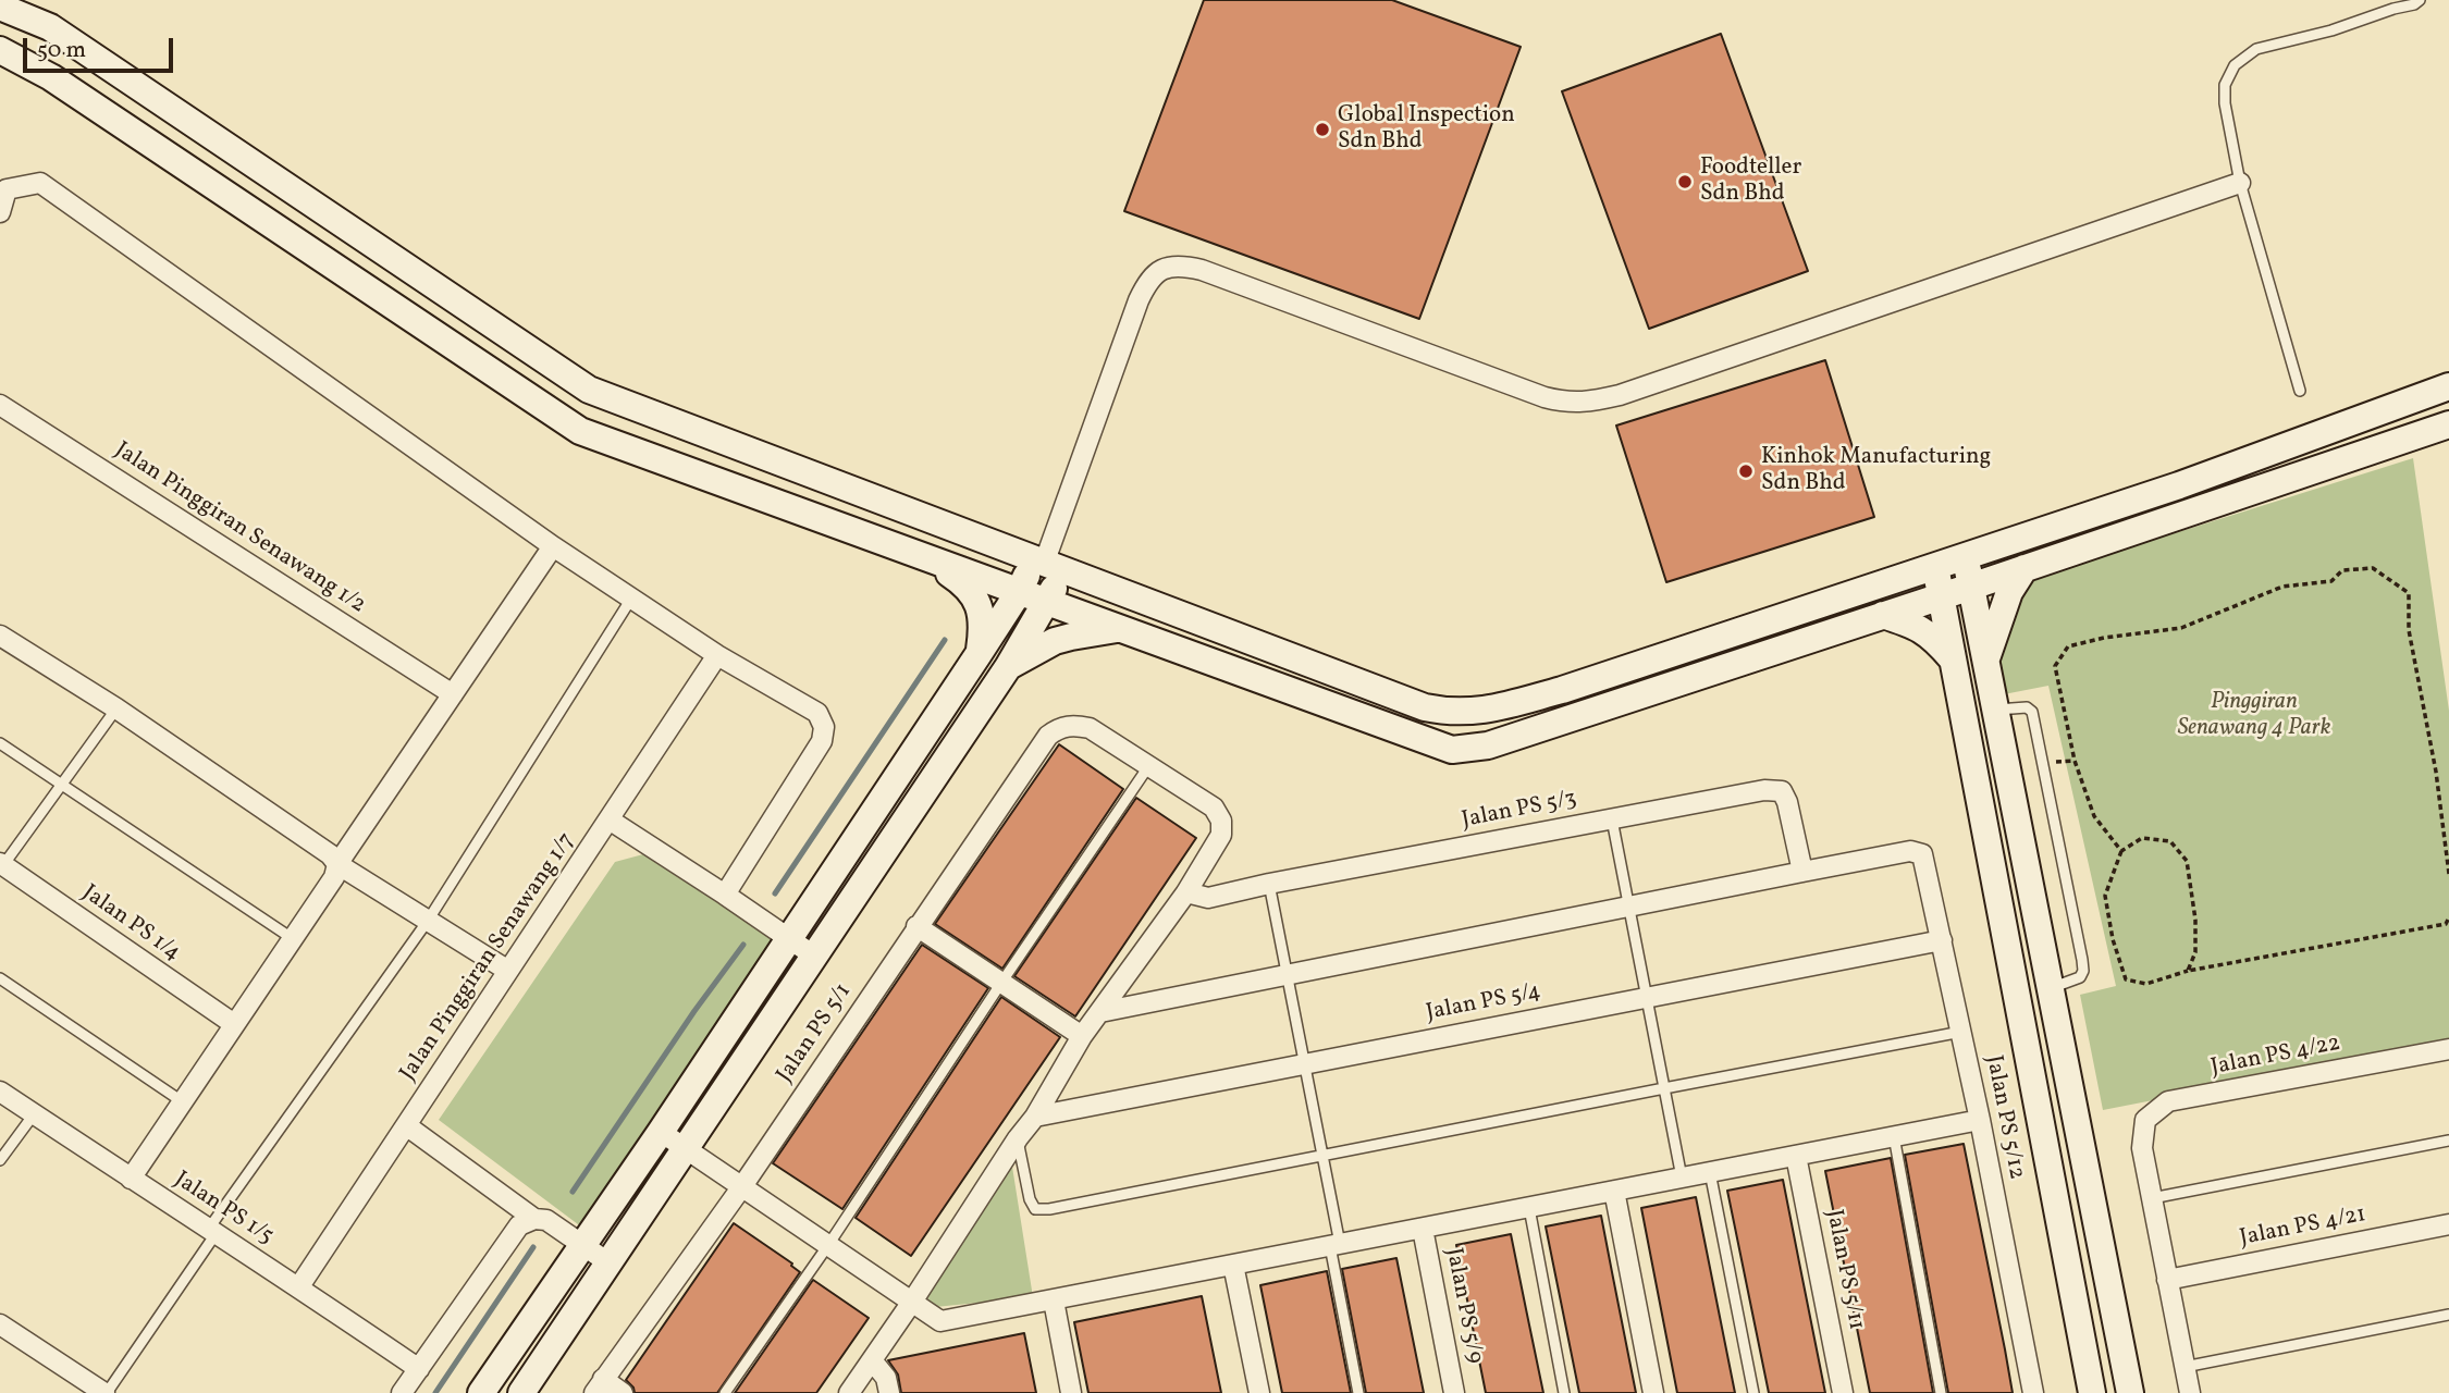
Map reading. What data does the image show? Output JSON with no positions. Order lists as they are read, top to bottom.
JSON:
{
  "streets": {
    "street": [
      "Jalan Pinggiran Senawang 1/2",
      "Jalan PS 5/3",
      "Jalan PS 1/4",
      "Jalan Pinggiran Senawang 1/7",
      "Jalan PS 5/4",
      "Jalan PS 5/1",
      "Jalan PS 4/22",
      "Jalan PS 5/12",
      "Jalan PS 1/5",
      "Jalan PS 4/21",
      "Jalan PS 5/11",
      "Jalan PS 5/9"
    ]
  },
  "crossings": [
    ["Jalan PS 5/3", "Jalan PS 5/12"],
    ["Jalan Pinggiran Senawang 1/7", "Jalan PS 1/5"],
    ["Jalan PS 5/4", "Jalan PS 5/12"]
  ],
  "parks": ["Pinggiran Senawang 4 Park"],
  "places": ["Global Inspection Sdn Bhd", "Foodteller Sdn Bhd", "Kinhok Manufacturing Sdn Bhd"],
  "scale_bar": "50 m"
}
